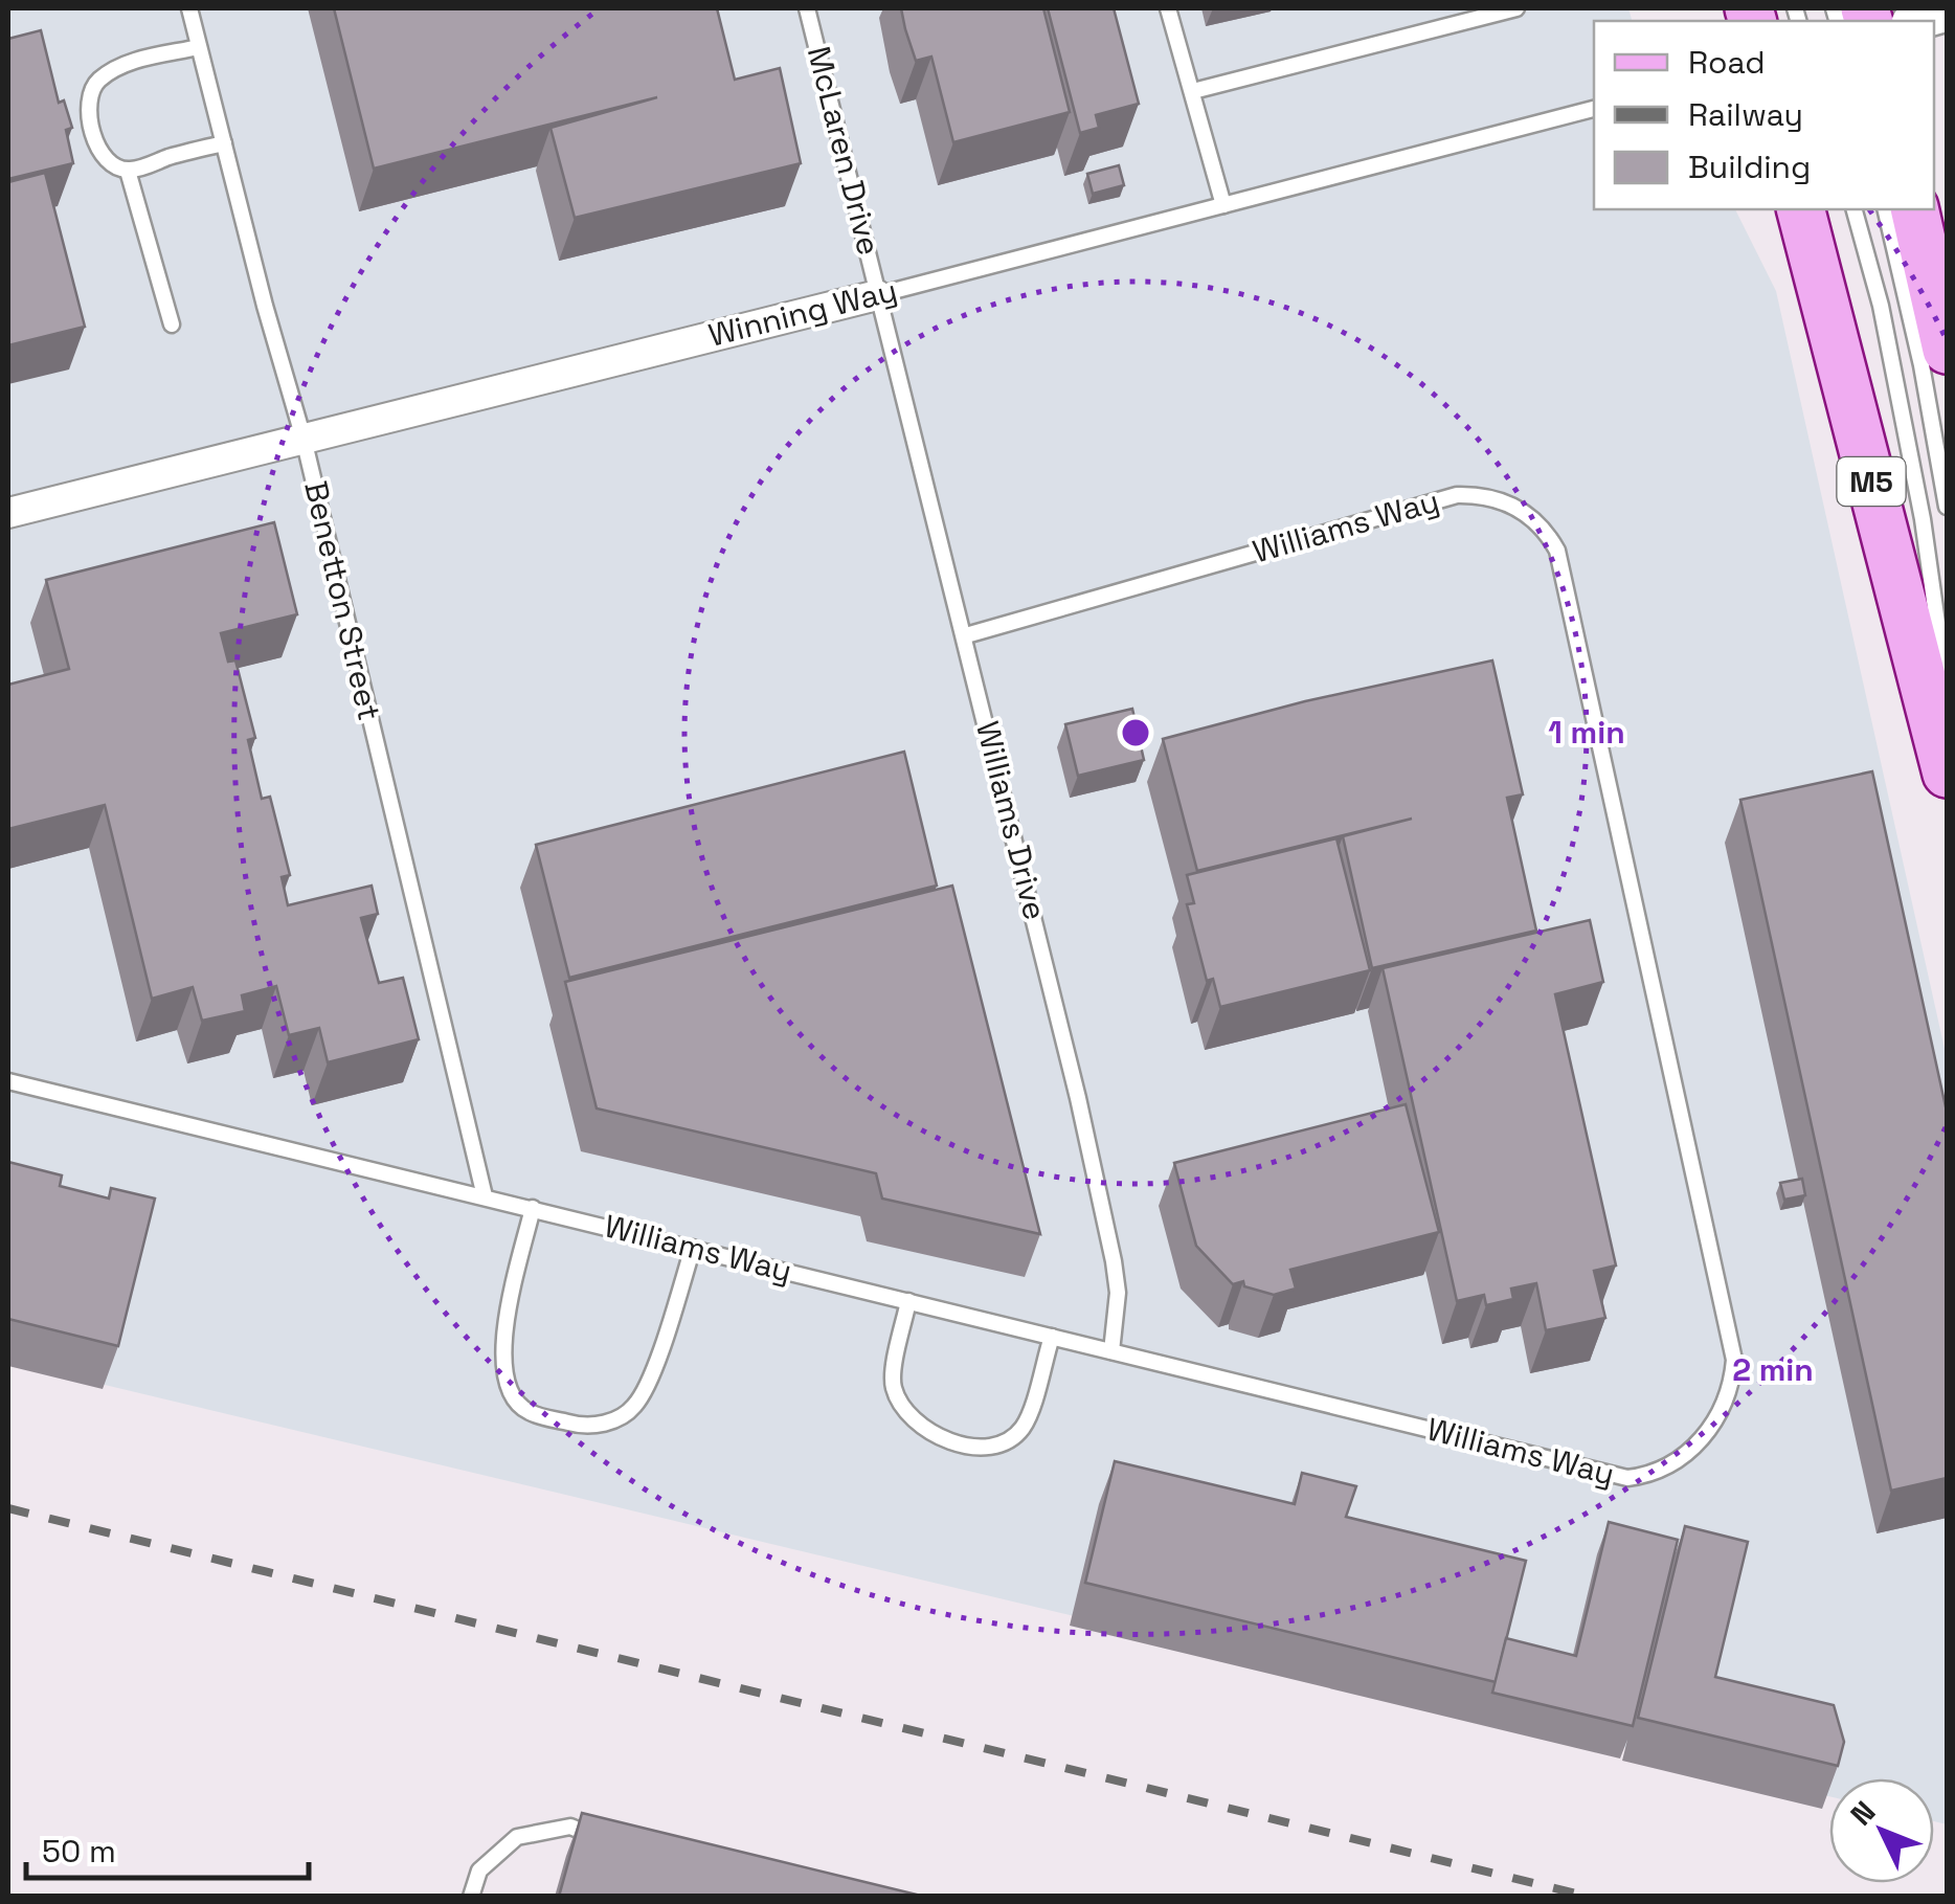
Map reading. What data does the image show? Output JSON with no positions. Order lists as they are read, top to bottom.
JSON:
{
  "streets": {
    "main road": ["M5"],
    "street": ["Winning Way"],
    "lane": [
      "McLaren Drive",
      "Williams Way",
      "Benetton Street",
      "Williams Drive"
    ]
  },
  "crossings": [
    ["McLaren Drive", "Winning Way"],
    ["McLaren Drive", "Williams Drive"],
    ["Winning Way", "Benetton Street"],
    ["Winning Way", "Williams Drive"],
    ["Williams Way", "Benetton Street"],
    ["Williams Way", "Williams Drive"]
  ],
  "legend": ["Road", "Railway", "Building"],
  "scale_bar": "50 m",
  "north": "top left",
  "rings": ["1 min", "2 min"]
}
